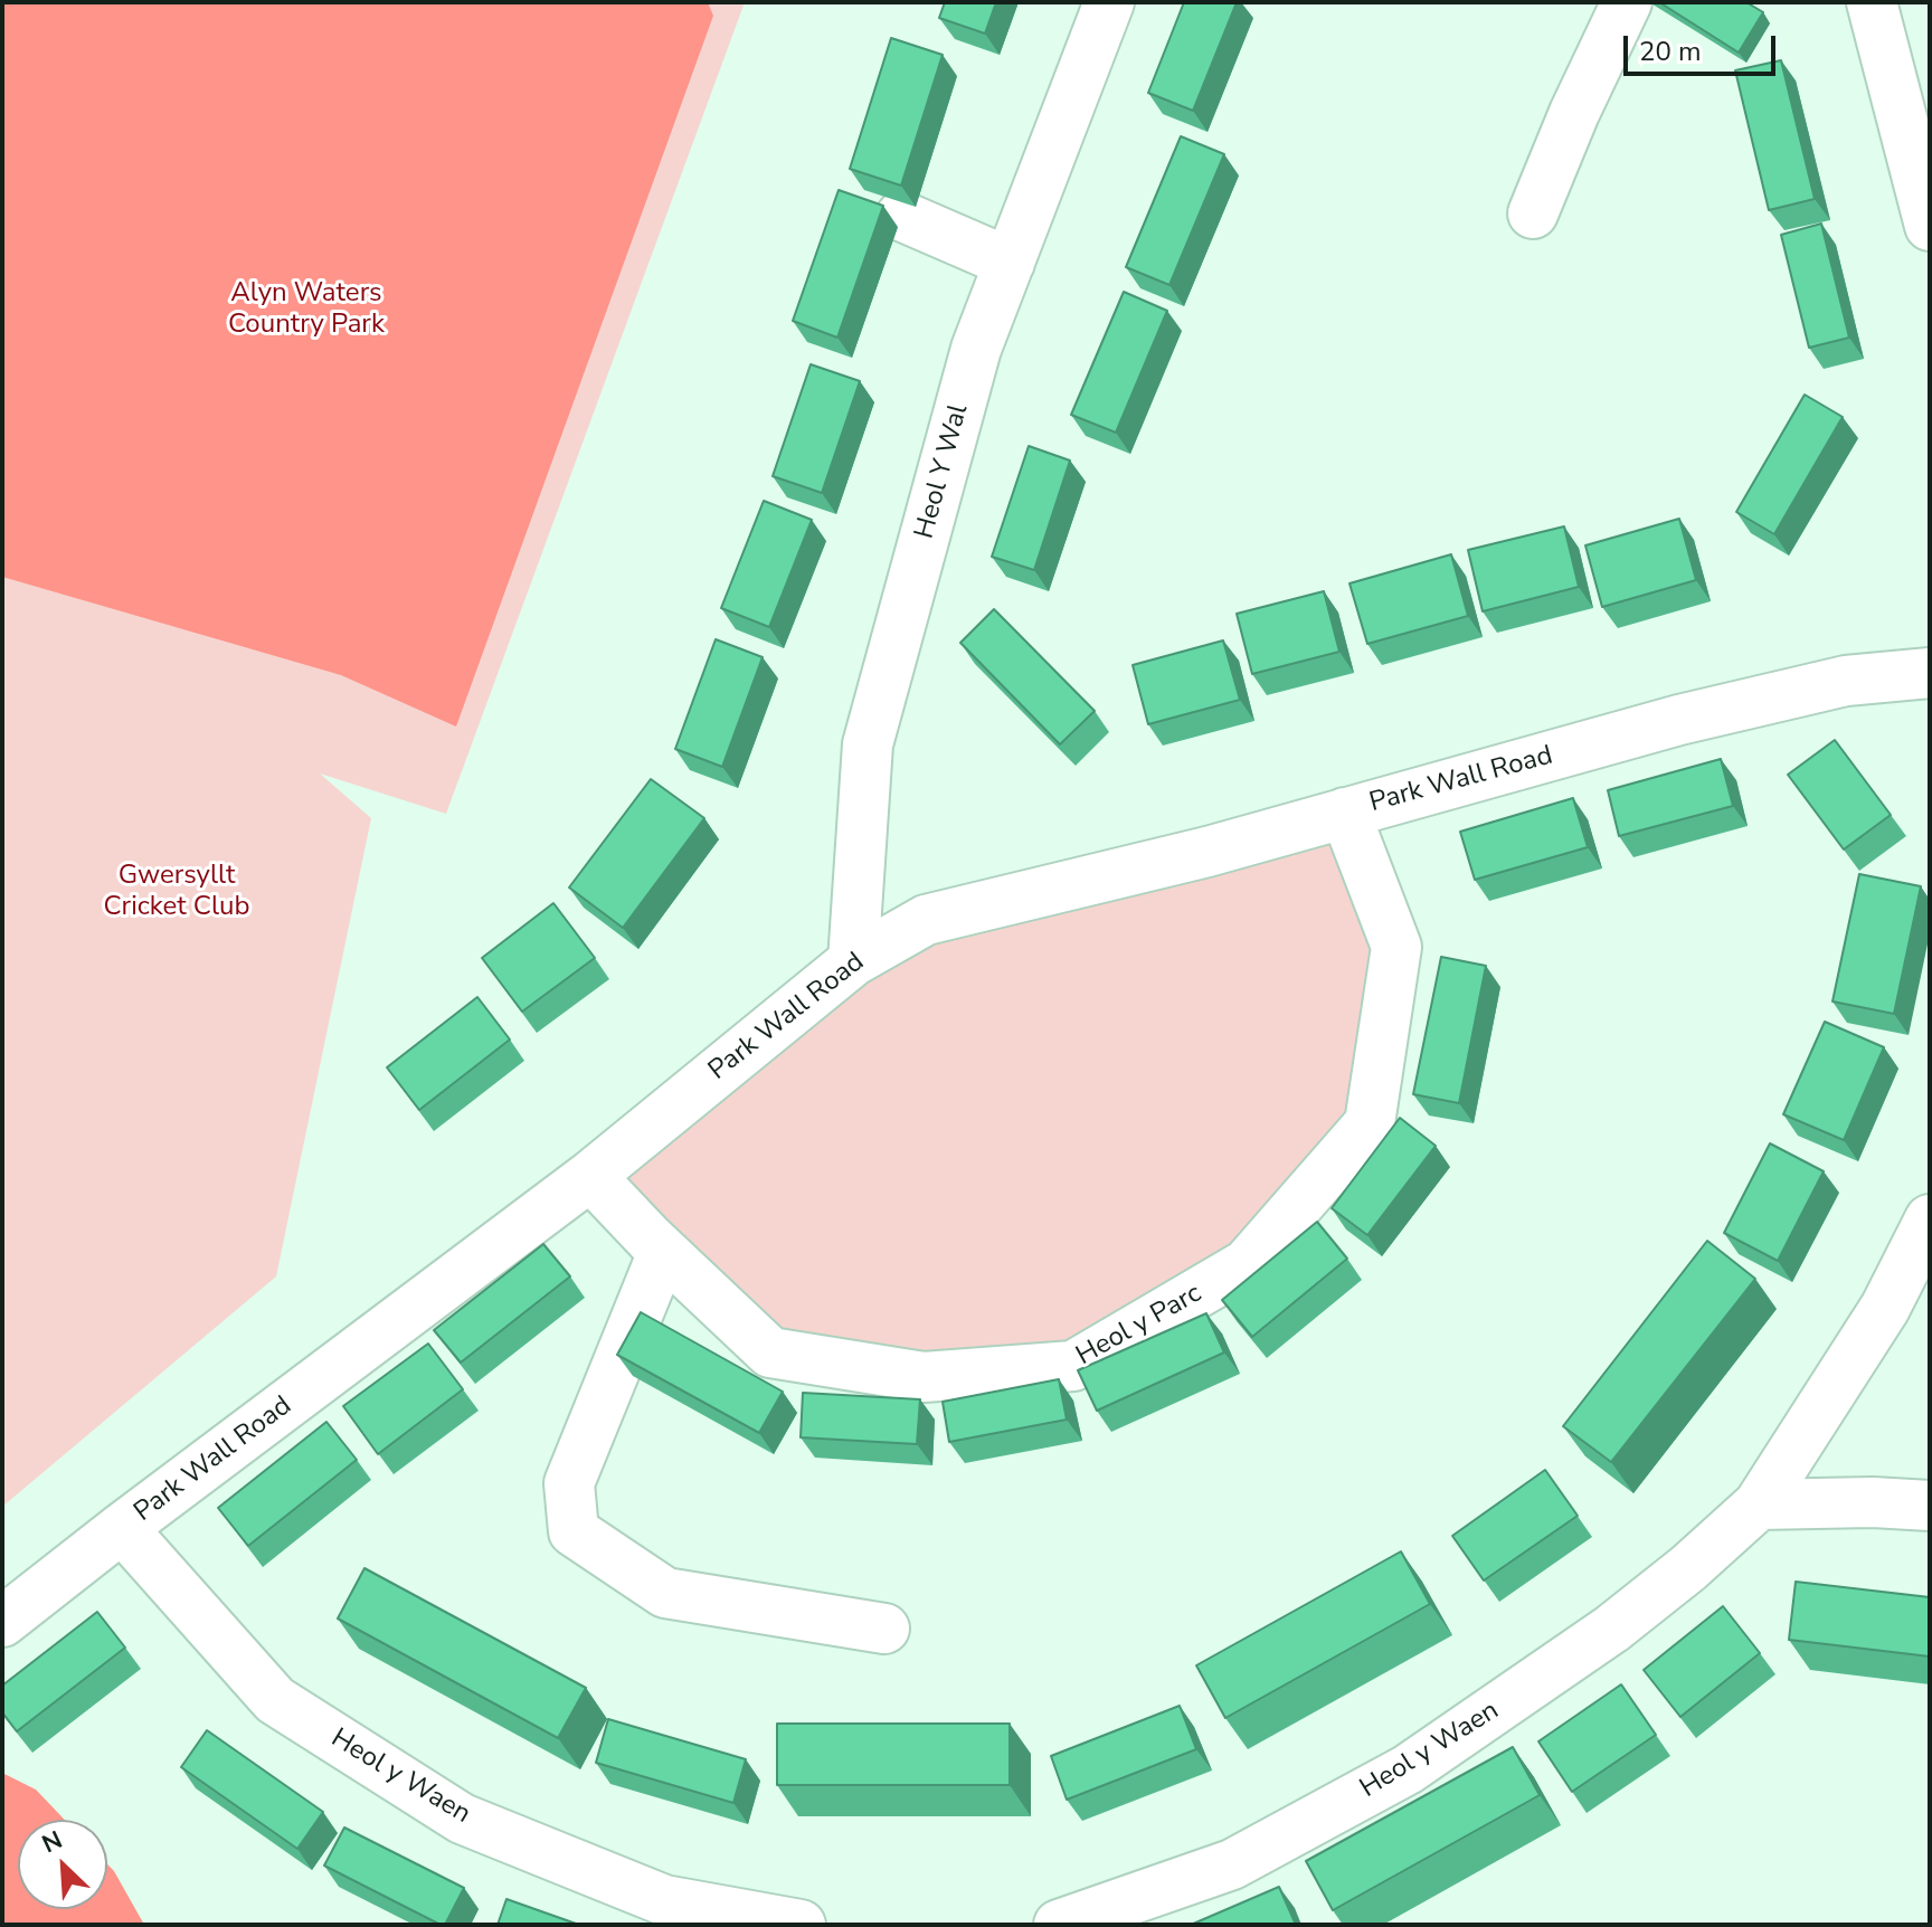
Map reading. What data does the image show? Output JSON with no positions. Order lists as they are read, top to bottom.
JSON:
{
  "streets": {
    "street": [
      "Heol Y Wal",
      "Park Wall Road",
      "Heol y Parc",
      "Heol y Waen"
    ]
  },
  "crossings": [
    ["Heol Y Wal", "Park Wall Road"],
    ["Park Wall Road", "Heol y Parc"],
    ["Park Wall Road", "Heol y Waen"]
  ],
  "parks": ["Alyn Waters Country Park", "Gwersyllt Cricket Club"],
  "scale_bar": "20 m",
  "north": "top left"
}
